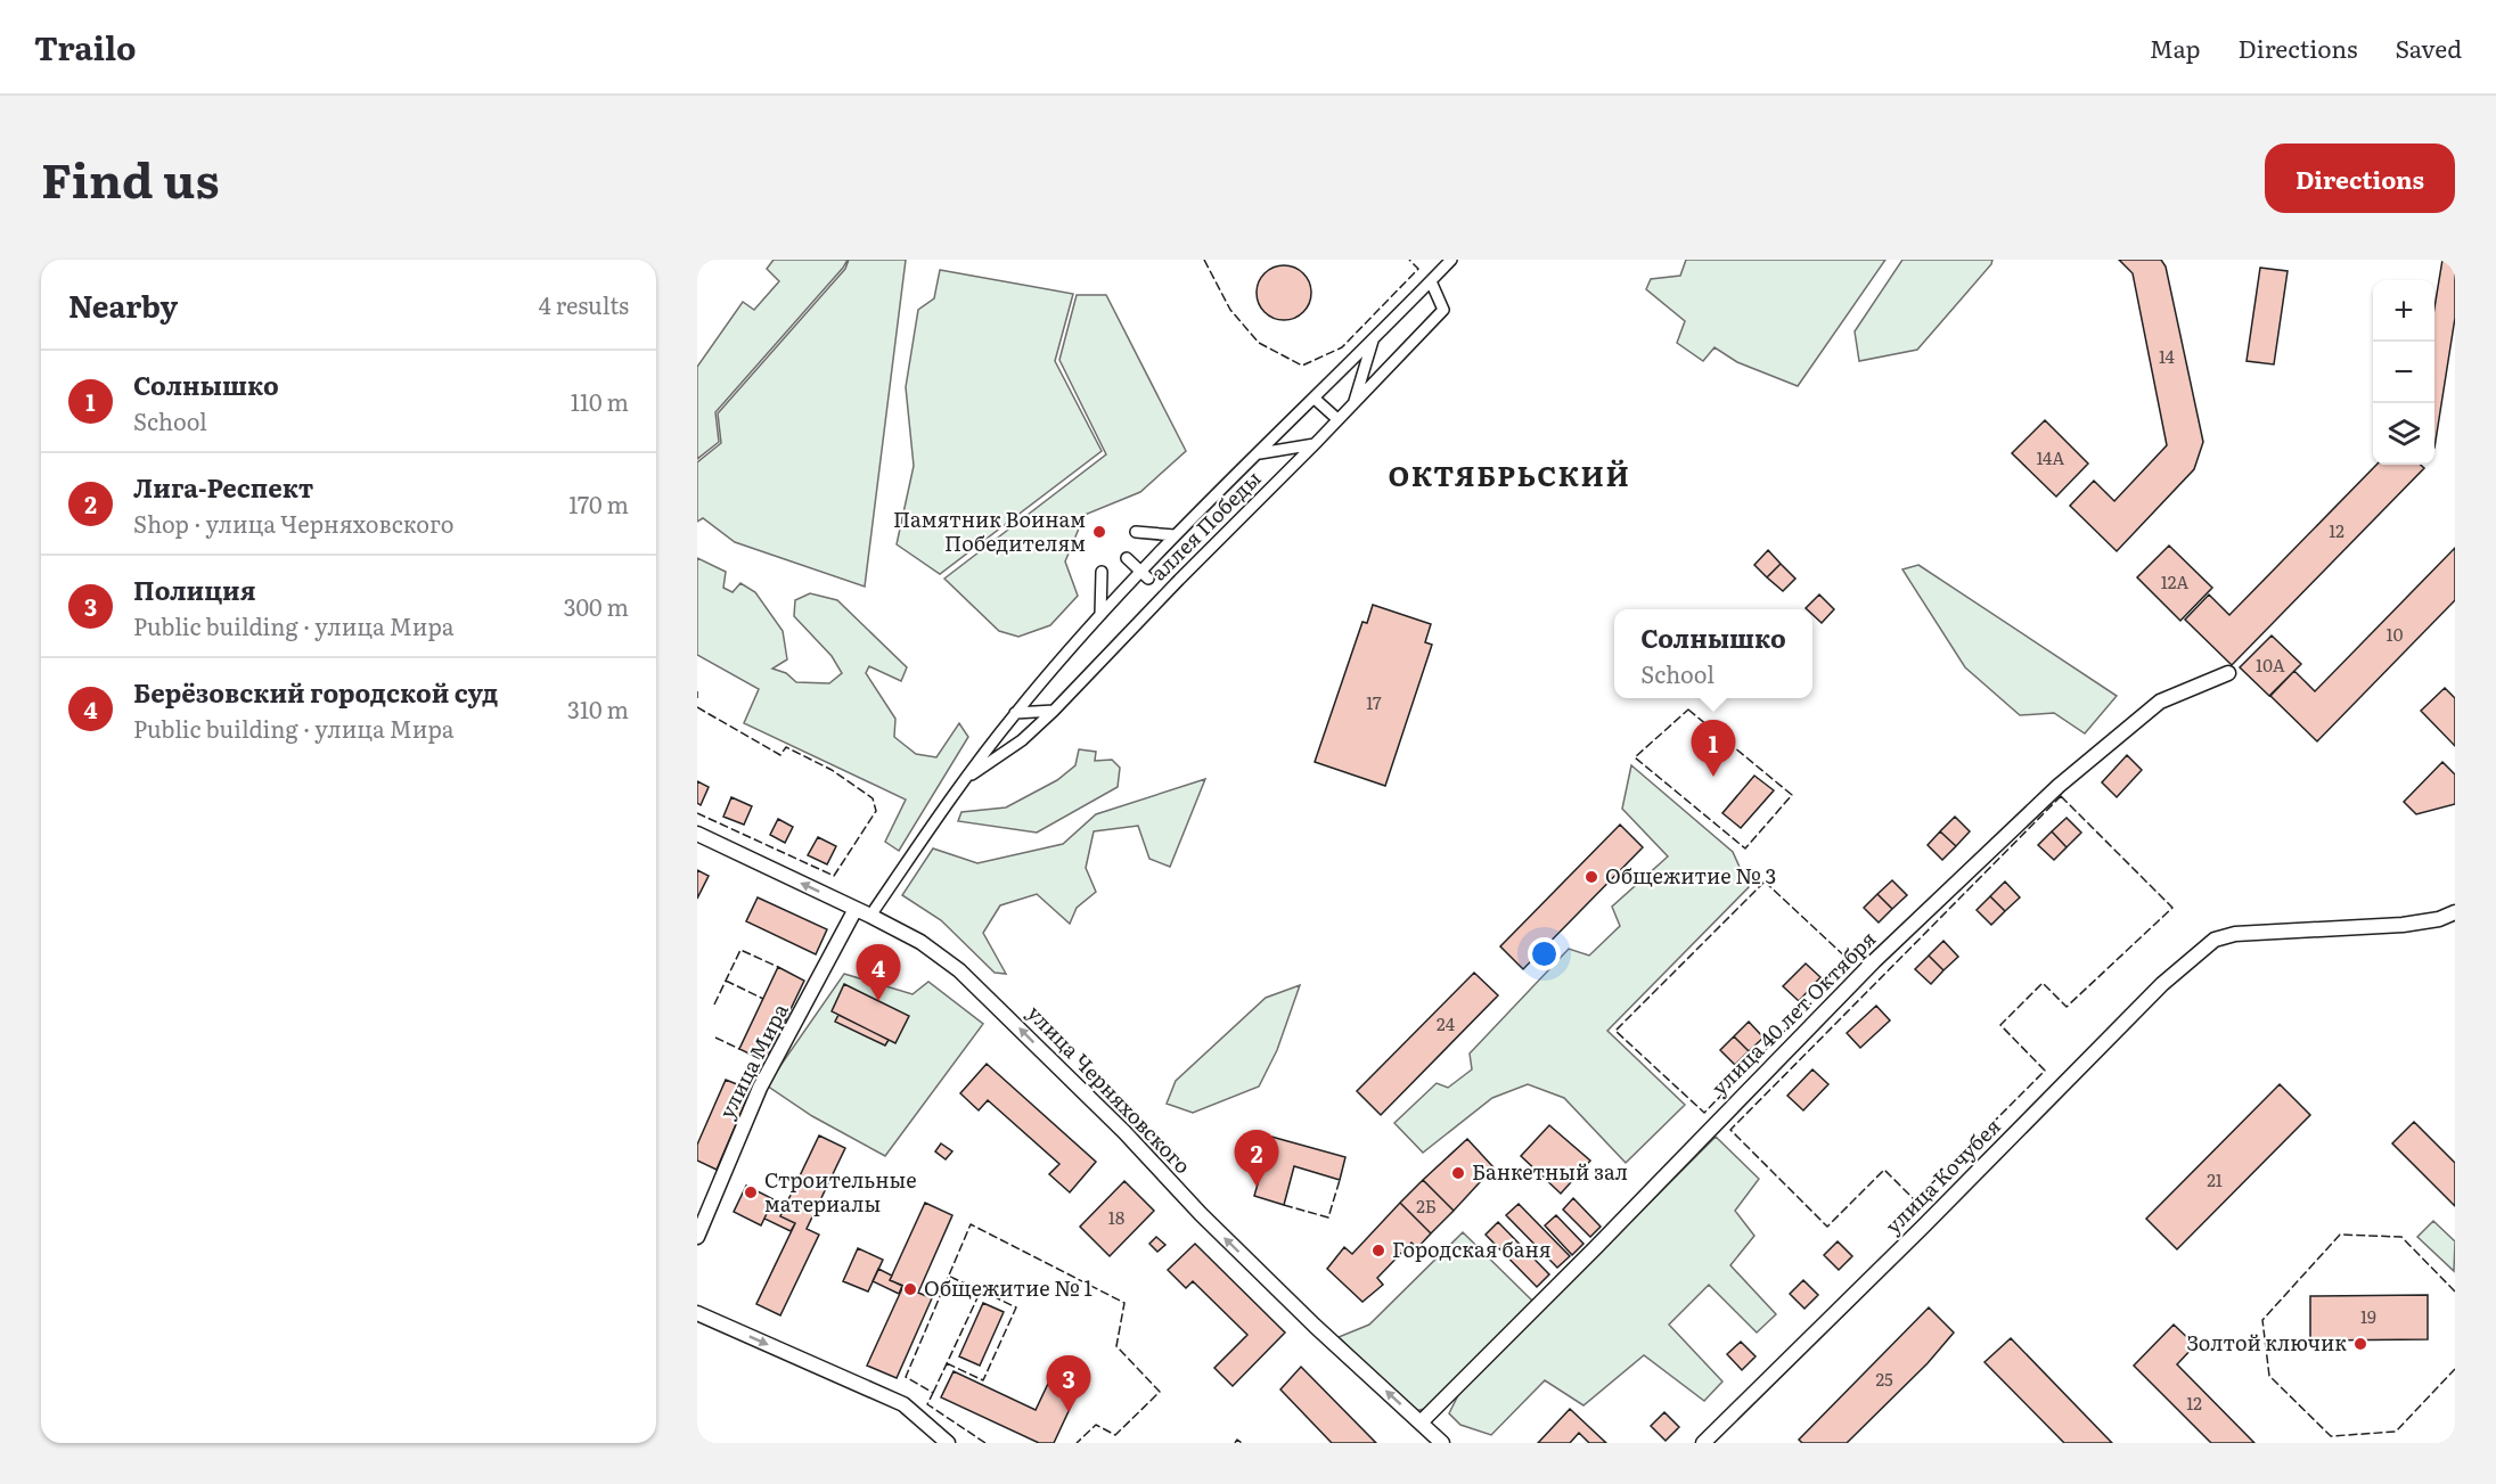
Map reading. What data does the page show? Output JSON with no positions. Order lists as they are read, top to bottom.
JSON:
{
  "streets": {
    "street": [
      "аллея Победы",
      "улица 40 лет Октября",
      "улица Мира",
      "улица Черняховского",
      "улица Кочубея"
    ]
  },
  "crossings": [
    ["улица 40 лет Октября", "улица Черняховского"],
    ["улица Мира", "улица Черняховского"]
  ],
  "one_way": ["улица Черняховского"],
  "districts": ["ОКТЯБРЬСКИЙ"],
  "places": [
    "Памятник Воинам Победителям",
    "Общежитие № 3",
    "Банкетный зал",
    "Строительные материалы",
    "Городская баня",
    "Общежитие № 1",
    "Золтой ключик"
  ],
  "house_numbers": [
    "14",
    "14А",
    "12",
    "12А",
    "10",
    "10А",
    "17",
    "24",
    "21",
    "2Б",
    "18",
    "19",
    "25",
    "12"
  ],
  "page": {
    "header": "Trailo",
    "nav": ["Map", "Directions", "Saved"],
    "title": "Find us",
    "buttons": "Directions",
    "heading": ["Nearby", "4 results"],
    "map_buttons": ["+", "−"],
    "list": [
      {
        "mark": "1",
        "name": "Солнышко",
        "note": "School",
        "value": "110 m"
      },
      {
        "mark": "2",
        "name": "Лига-Респект",
        "note": "Shop · улица Черняховского",
        "value": "170 m"
      },
      {
        "mark": "3",
        "name": "Полиция",
        "note": "Public building · улица Мира",
        "value": "300 m"
      },
      {
        "mark": "4",
        "name": "Берёзовский городской суд",
        "note": "Public building · улица Мира",
        "value": "310 m"
      }
    ],
    "popup": ["Солнышко", "School"],
    "pins": [
      "1",
      "4",
      "2",
      "3"
    ]
  }
}
